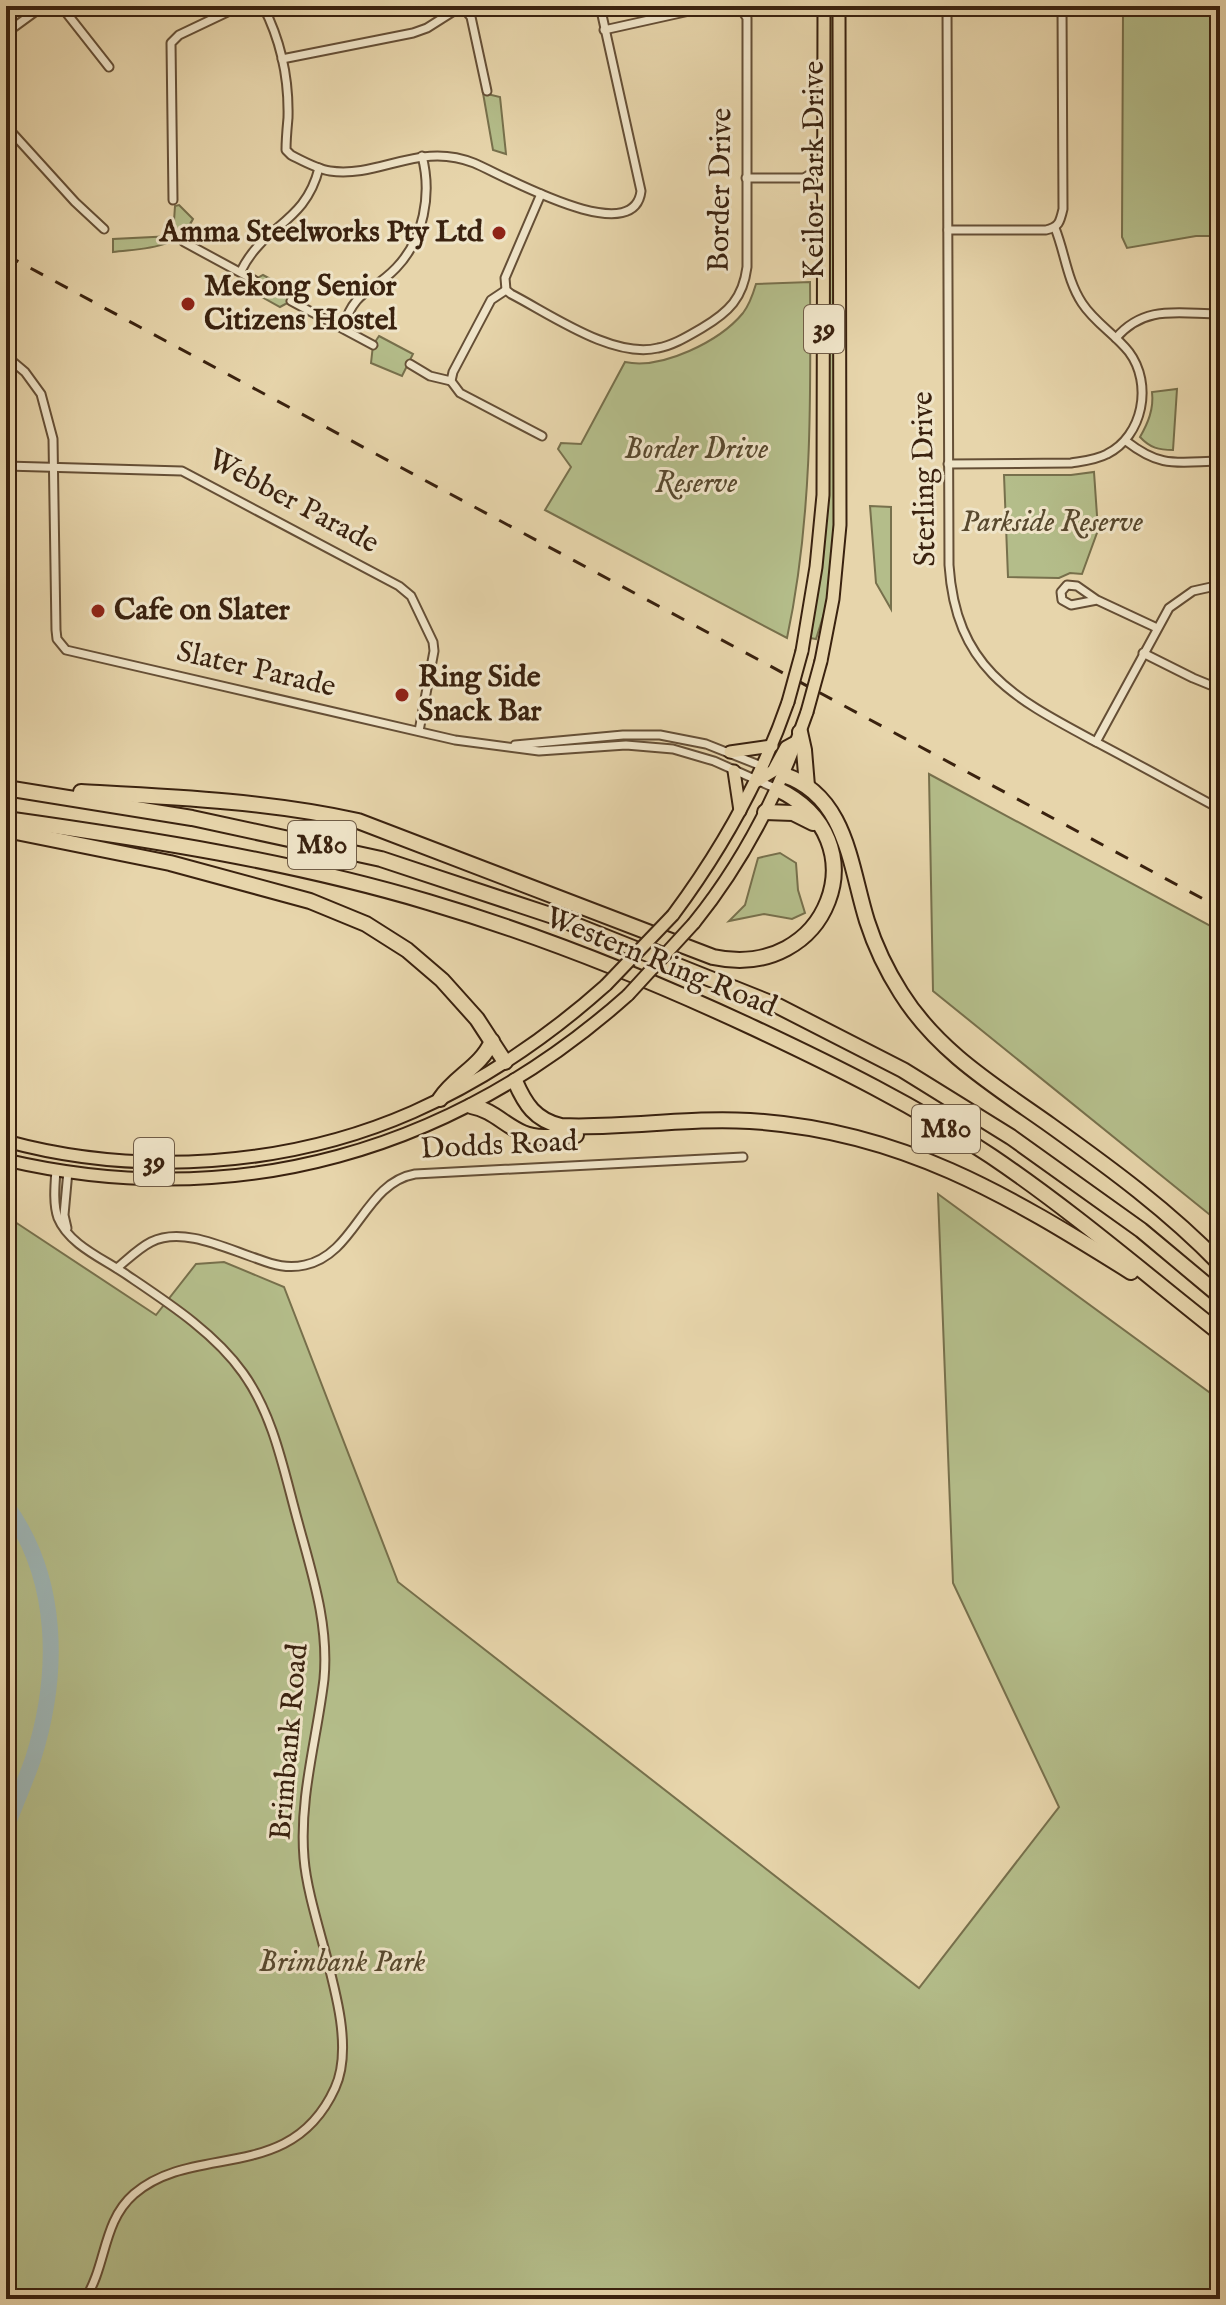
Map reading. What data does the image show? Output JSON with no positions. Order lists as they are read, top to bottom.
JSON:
{
  "streets": {
    "highway": ["M80", "Western Ring Road"],
    "main road": ["Keilor Park Drive", "39"],
    "street": [
      "Border Drive",
      "Sterling Drive",
      "Webber Parade",
      "Slater Parade",
      "Dodds Road",
      "Brimbank Road"
    ]
  },
  "crossings": [
    ["Keilor Park Drive", "Slater Parade"],
    ["Webber Parade", "Slater Parade"],
    ["Dodds Road", "Brimbank Road"]
  ],
  "parks": ["Border Drive Reserve", "Parkside Reserve", "Brimbank Park"],
  "places": [
    "Amma Steelworks Pty Ltd",
    "Mekong Senior Citizens Hostel",
    "Cafe on Slater",
    "Ring Side Snack Bar"
  ]
}
